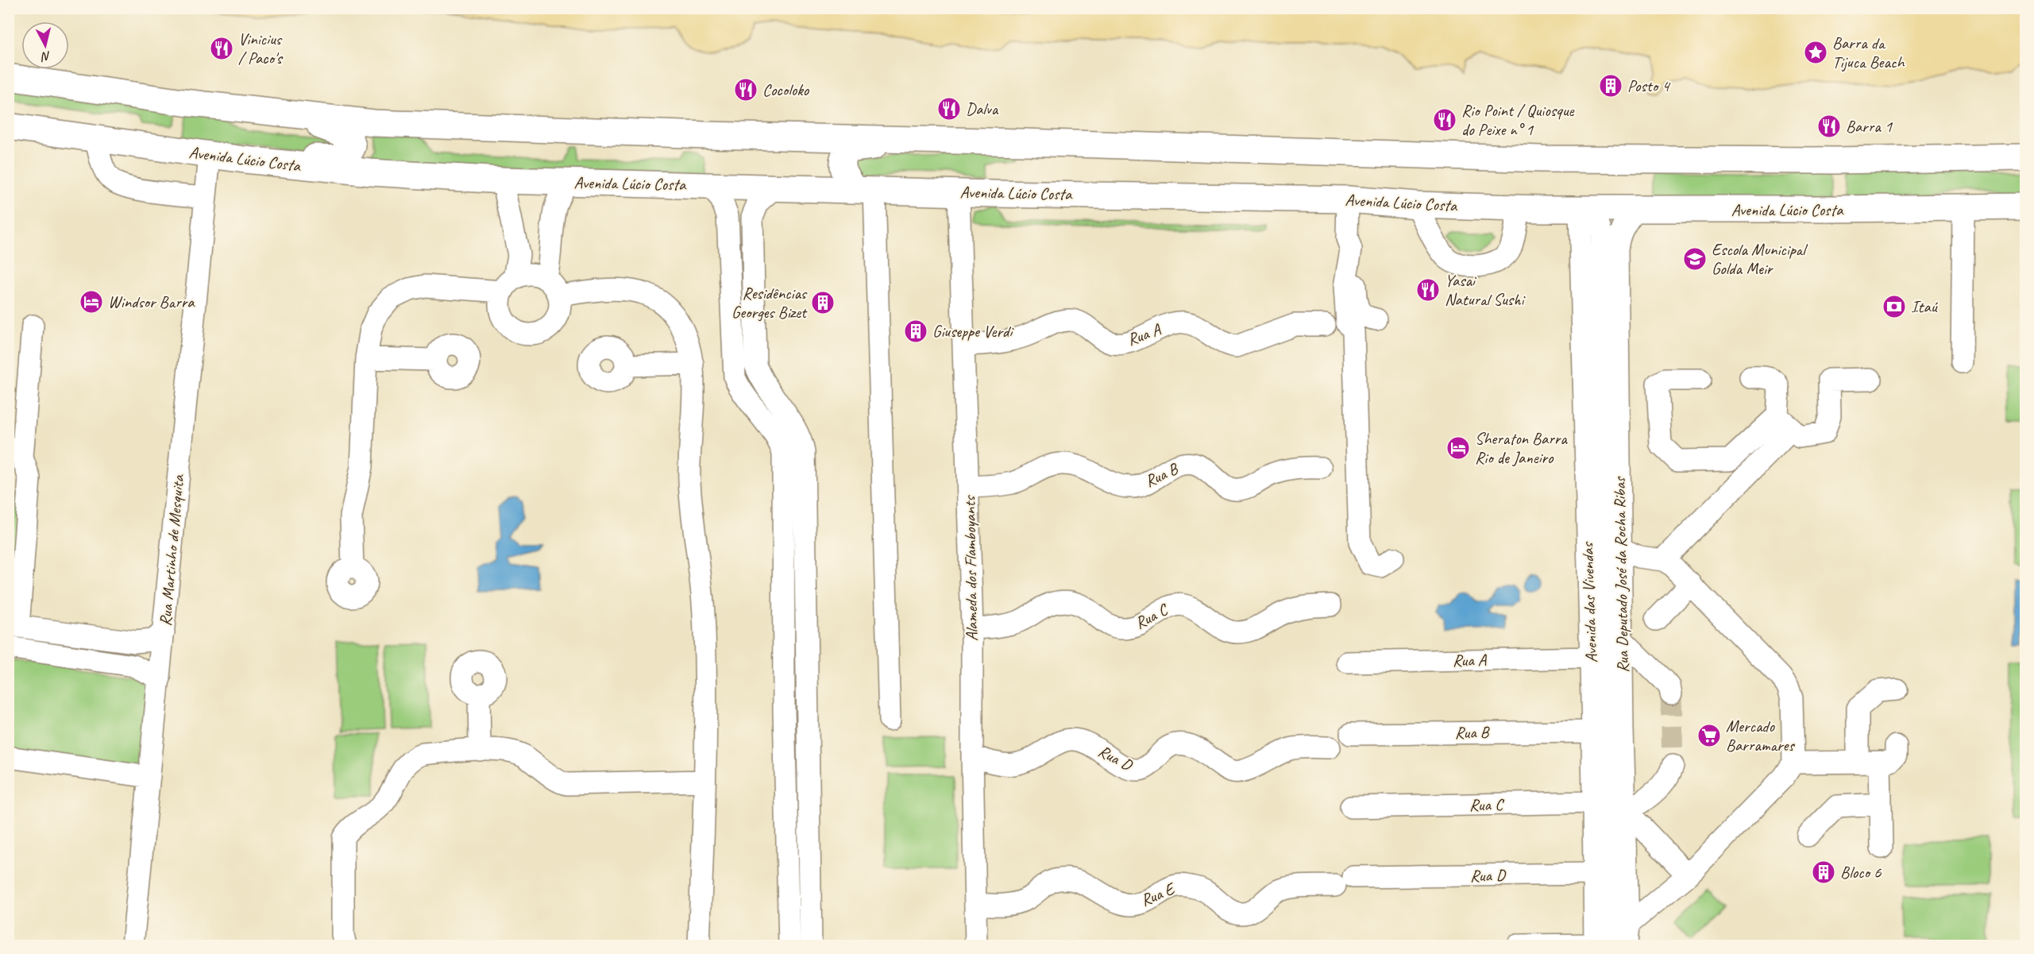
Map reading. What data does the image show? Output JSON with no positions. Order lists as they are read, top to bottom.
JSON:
{
  "streets": {
    "main road": ["Avenida Lúcio Costa"],
    "street": [
      "Rua A",
      "Rua B",
      "Rua Martinho de Mesquita",
      "Alameda dos Flamboyants",
      "Rua Deputado José da Rocha Ribas",
      "Avenida das Vivendas",
      "Rua C",
      "Rua D",
      "Rua E"
    ]
  },
  "crossings": [
    ["Avenida Lúcio Costa", "Rua Martinho de Mesquita"],
    ["Avenida Lúcio Costa", "Alameda dos Flamboyants"],
    ["Avenida Lúcio Costa", "Rua Deputado José da Rocha Ribas"],
    ["Avenida Lúcio Costa", "Avenida das Vivendas"],
    ["Rua A", "Alameda dos Flamboyants"],
    ["Rua A", "Avenida das Vivendas"],
    ["Rua B", "Alameda dos Flamboyants"],
    ["Rua B", "Avenida das Vivendas"],
    ["Alameda dos Flamboyants", "Rua C"],
    ["Alameda dos Flamboyants", "Rua D"],
    ["Alameda dos Flamboyants", "Rua E"],
    ["Rua Deputado José da Rocha Ribas", "Avenida das Vivendas"],
    ["Avenida das Vivendas", "Rua C"],
    ["Avenida das Vivendas", "Rua D"],
    ["Rua D", "Rua E"]
  ],
  "places": {
    "restaurant": [
      "Vinicius / Paco's",
      "Cocoloko",
      "Dalva",
      "Rio Point / Quiosque do Peixe n° 1",
      "Barra 1",
      "Yasai Natural Sushi"
    ],
    "place": ["Barra da Tijuca Beach"],
    "building": [
      "Posto 4",
      "Residências Georges Bizet",
      "Giuseppe Verdi",
      "Bloco 6"
    ],
    "school or university": ["Escola Municipal Golda Meir"],
    "hotel": ["Windsor Barra", "Sheraton Barra Rio de Janeiro"],
    "bank": ["Itaú"],
    "supermarket": ["Mercado Barramares"]
  },
  "north": "bottom"
}
